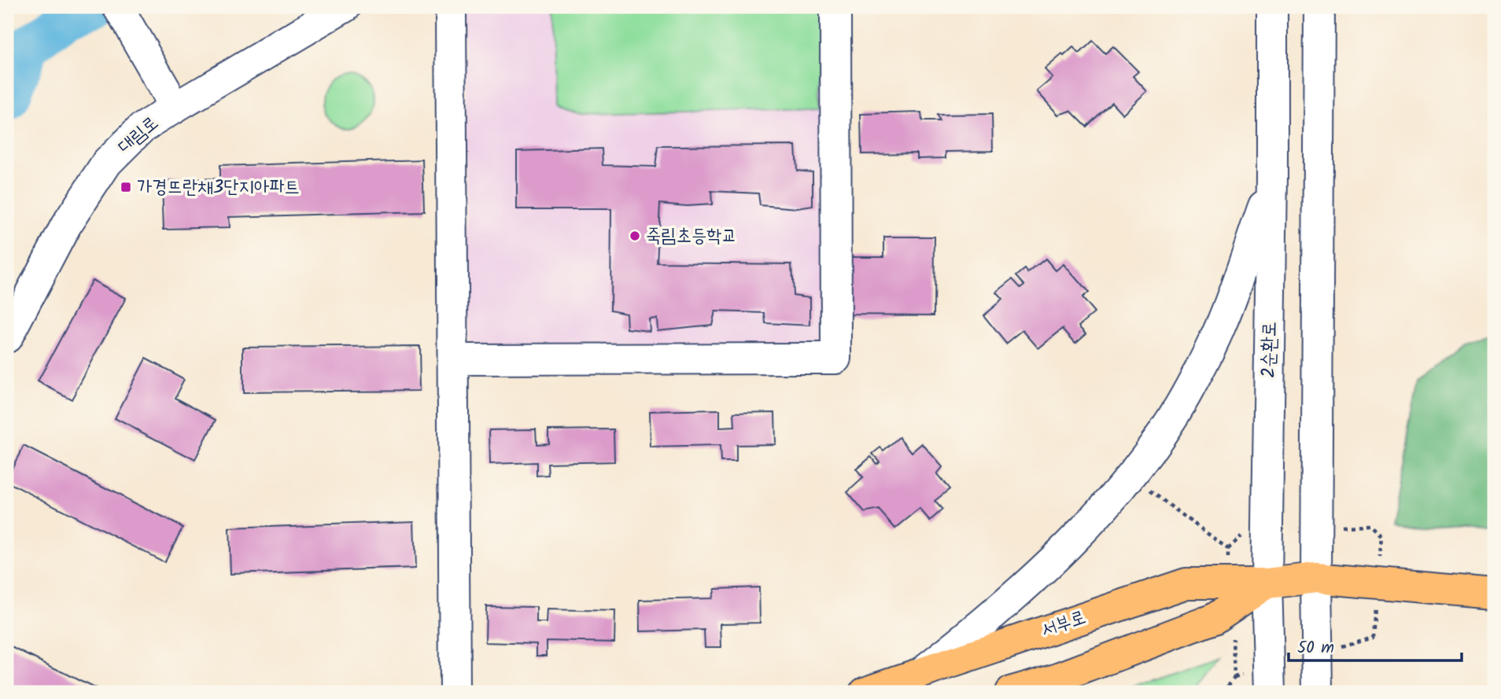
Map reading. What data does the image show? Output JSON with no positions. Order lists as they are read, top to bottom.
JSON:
{
  "streets": {
    "main road": ["서부로"],
    "street": ["대림로", "2순환로"]
  },
  "crossings": [
    ["2순환로", "서부로"]
  ],
  "places": {
    "transit": ["가경뜨란채3단지아파트"],
    "other": ["죽림초등학교"]
  },
  "scale_bar": "50 m"
}
